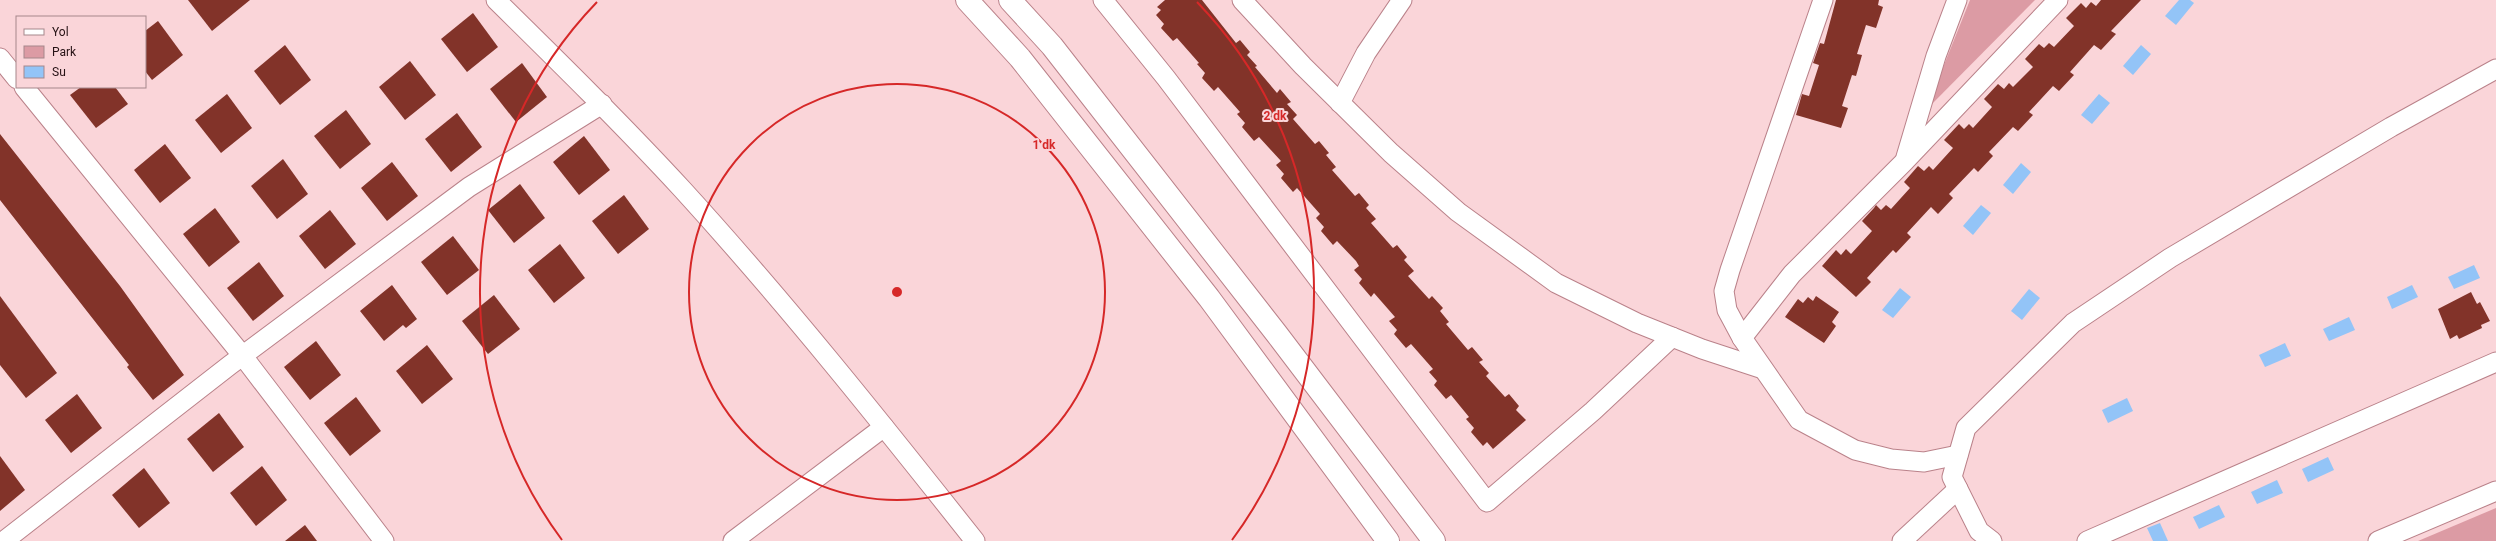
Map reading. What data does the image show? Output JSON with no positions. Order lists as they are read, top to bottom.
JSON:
{
  "legend": ["Yol", "Park", "Su"],
  "rings": ["2 dk", "1 dk"]
}
